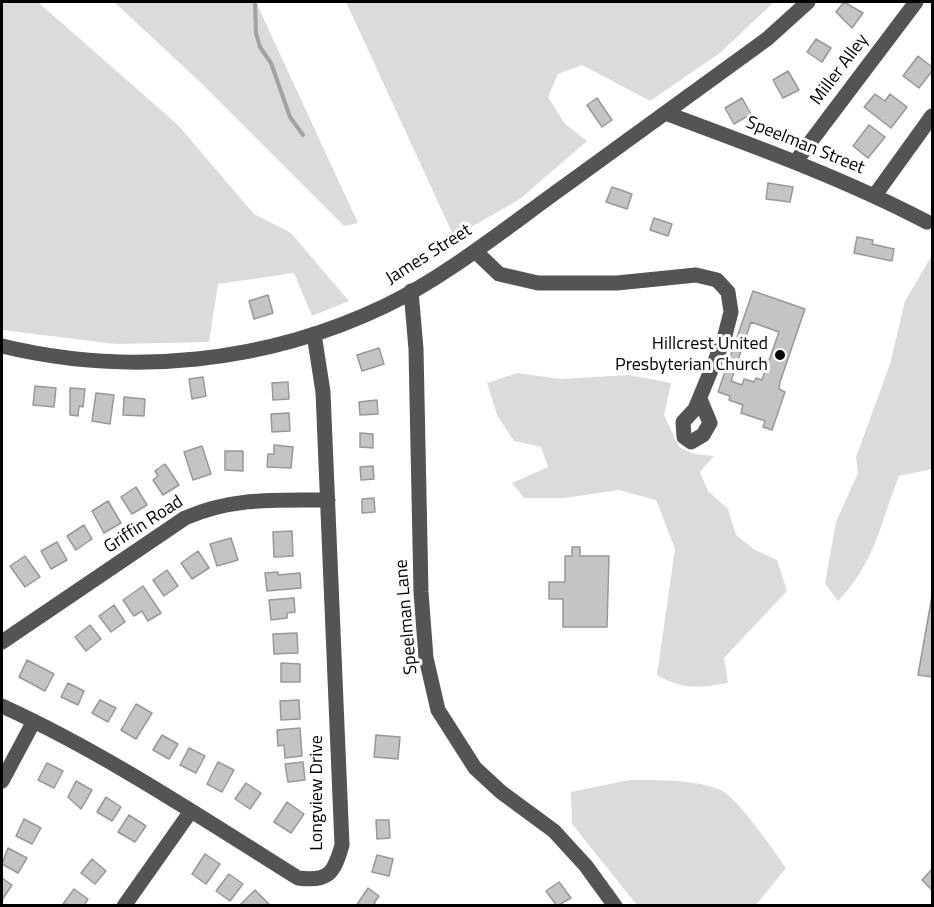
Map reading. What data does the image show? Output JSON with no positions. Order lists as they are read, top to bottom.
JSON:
{
  "streets": {
    "street": [
      "Miller Alley",
      "Speelman Street",
      "James Street",
      "Griffin Road",
      "Speelman Lane",
      "Longview Drive"
    ]
  },
  "crossings": [
    ["Miller Alley", "Speelman Street"],
    ["Speelman Street", "James Street"],
    ["James Street", "Speelman Lane"],
    ["James Street", "Longview Drive"],
    ["Griffin Road", "Longview Drive"]
  ],
  "places": ["Hillcrest United Presbyterian Church"]
}
